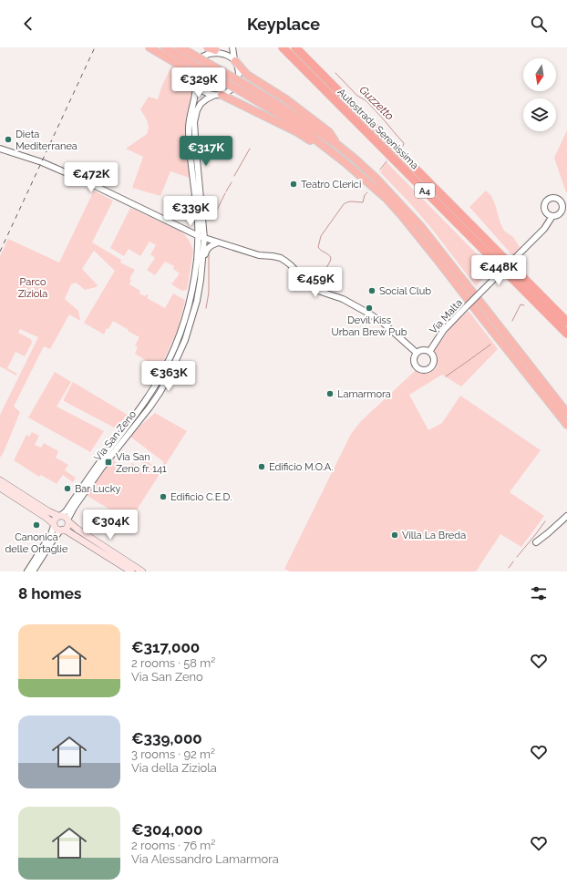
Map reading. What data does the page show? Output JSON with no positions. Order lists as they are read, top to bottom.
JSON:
{
  "streets": {
    "highway": ["Autostrada Serenissima", "A4"],
    "street": ["Via Malta", "Via San Zeno"]
  },
  "water": ["Guzzetto"],
  "parks": ["Parco Ziziola"],
  "places": {
    "other": [
      "Dieta Mediterranea",
      "Teatro Clerici",
      "Social Club",
      "Devil Kiss Urban Brew Pub",
      "Lamarmora",
      "Edificio M.O.A.",
      "Bar Lucky",
      "Edificio C.E.D.",
      "Canonica delle Ortaglie",
      "Villa La Breda"
    ],
    "transit": ["Via San Zeno fr. 141"]
  },
  "north": "bottom",
  "page": {
    "header": "Keyplace",
    "price": [
      "€329K",
      "€317K",
      "€472K",
      "€339K",
      "€448K",
      "€459K",
      "€363K",
      "€304K"
    ],
    "heading": "8 homes",
    "list": [
      {
        "name": "€317,000",
        "note": "2 rooms · 58 m² · Via San Zeno"
      },
      {
        "name": "€339,000",
        "note": "3 rooms · 92 m² · Via della Ziziola"
      },
      {
        "name": "€304,000",
        "note": "2 rooms · 76 m² · Via Alessandro Lamarmora"
      }
    ]
  }
}
